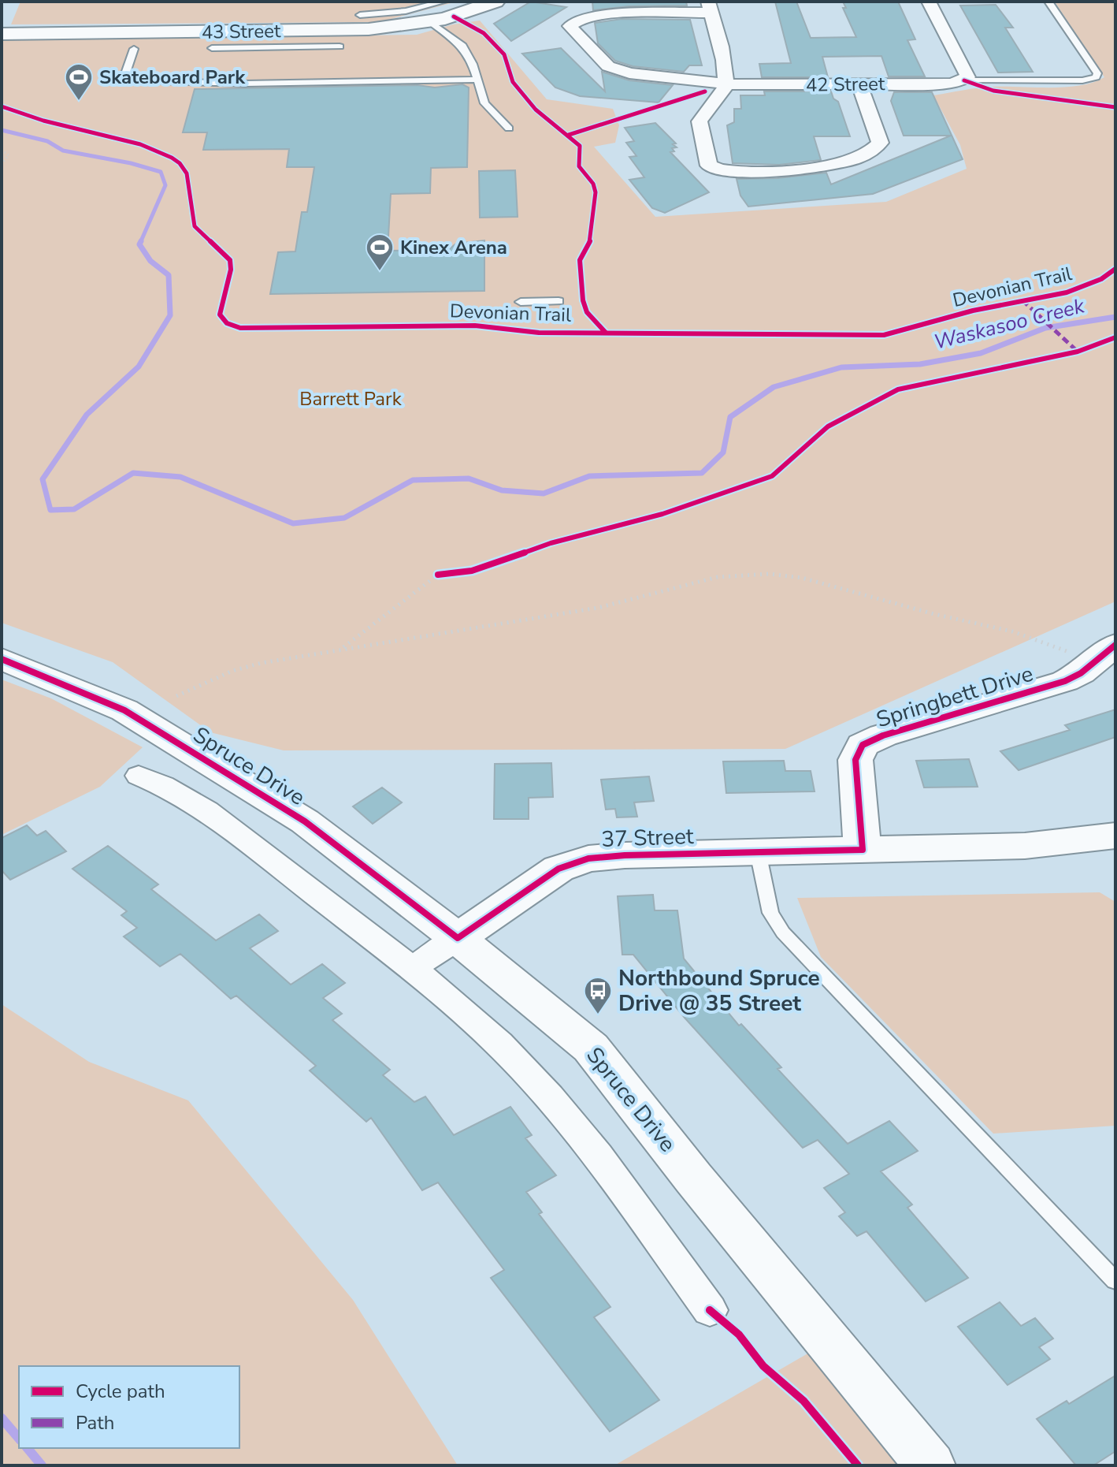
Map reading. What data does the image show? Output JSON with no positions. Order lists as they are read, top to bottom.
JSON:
{
  "streets": {
    "street": [
      "43 Street",
      "42 Street",
      "Springbett Drive",
      "Spruce Drive",
      "37 Street"
    ],
    "cycle path": ["Devonian Trail"]
  },
  "crossings": [
    ["Springbett Drive", "37 Street"],
    ["Spruce Drive", "37 Street"]
  ],
  "water": ["Waskasoo Creek"],
  "parks": ["Barrett Park"],
  "places": {
    "sports": ["Skateboard Park", "Kinex Arena"],
    "bus stop": ["Northbound Spruce Drive @ 35 Street"]
  },
  "legend": ["Cycle path", "Path"]
}
